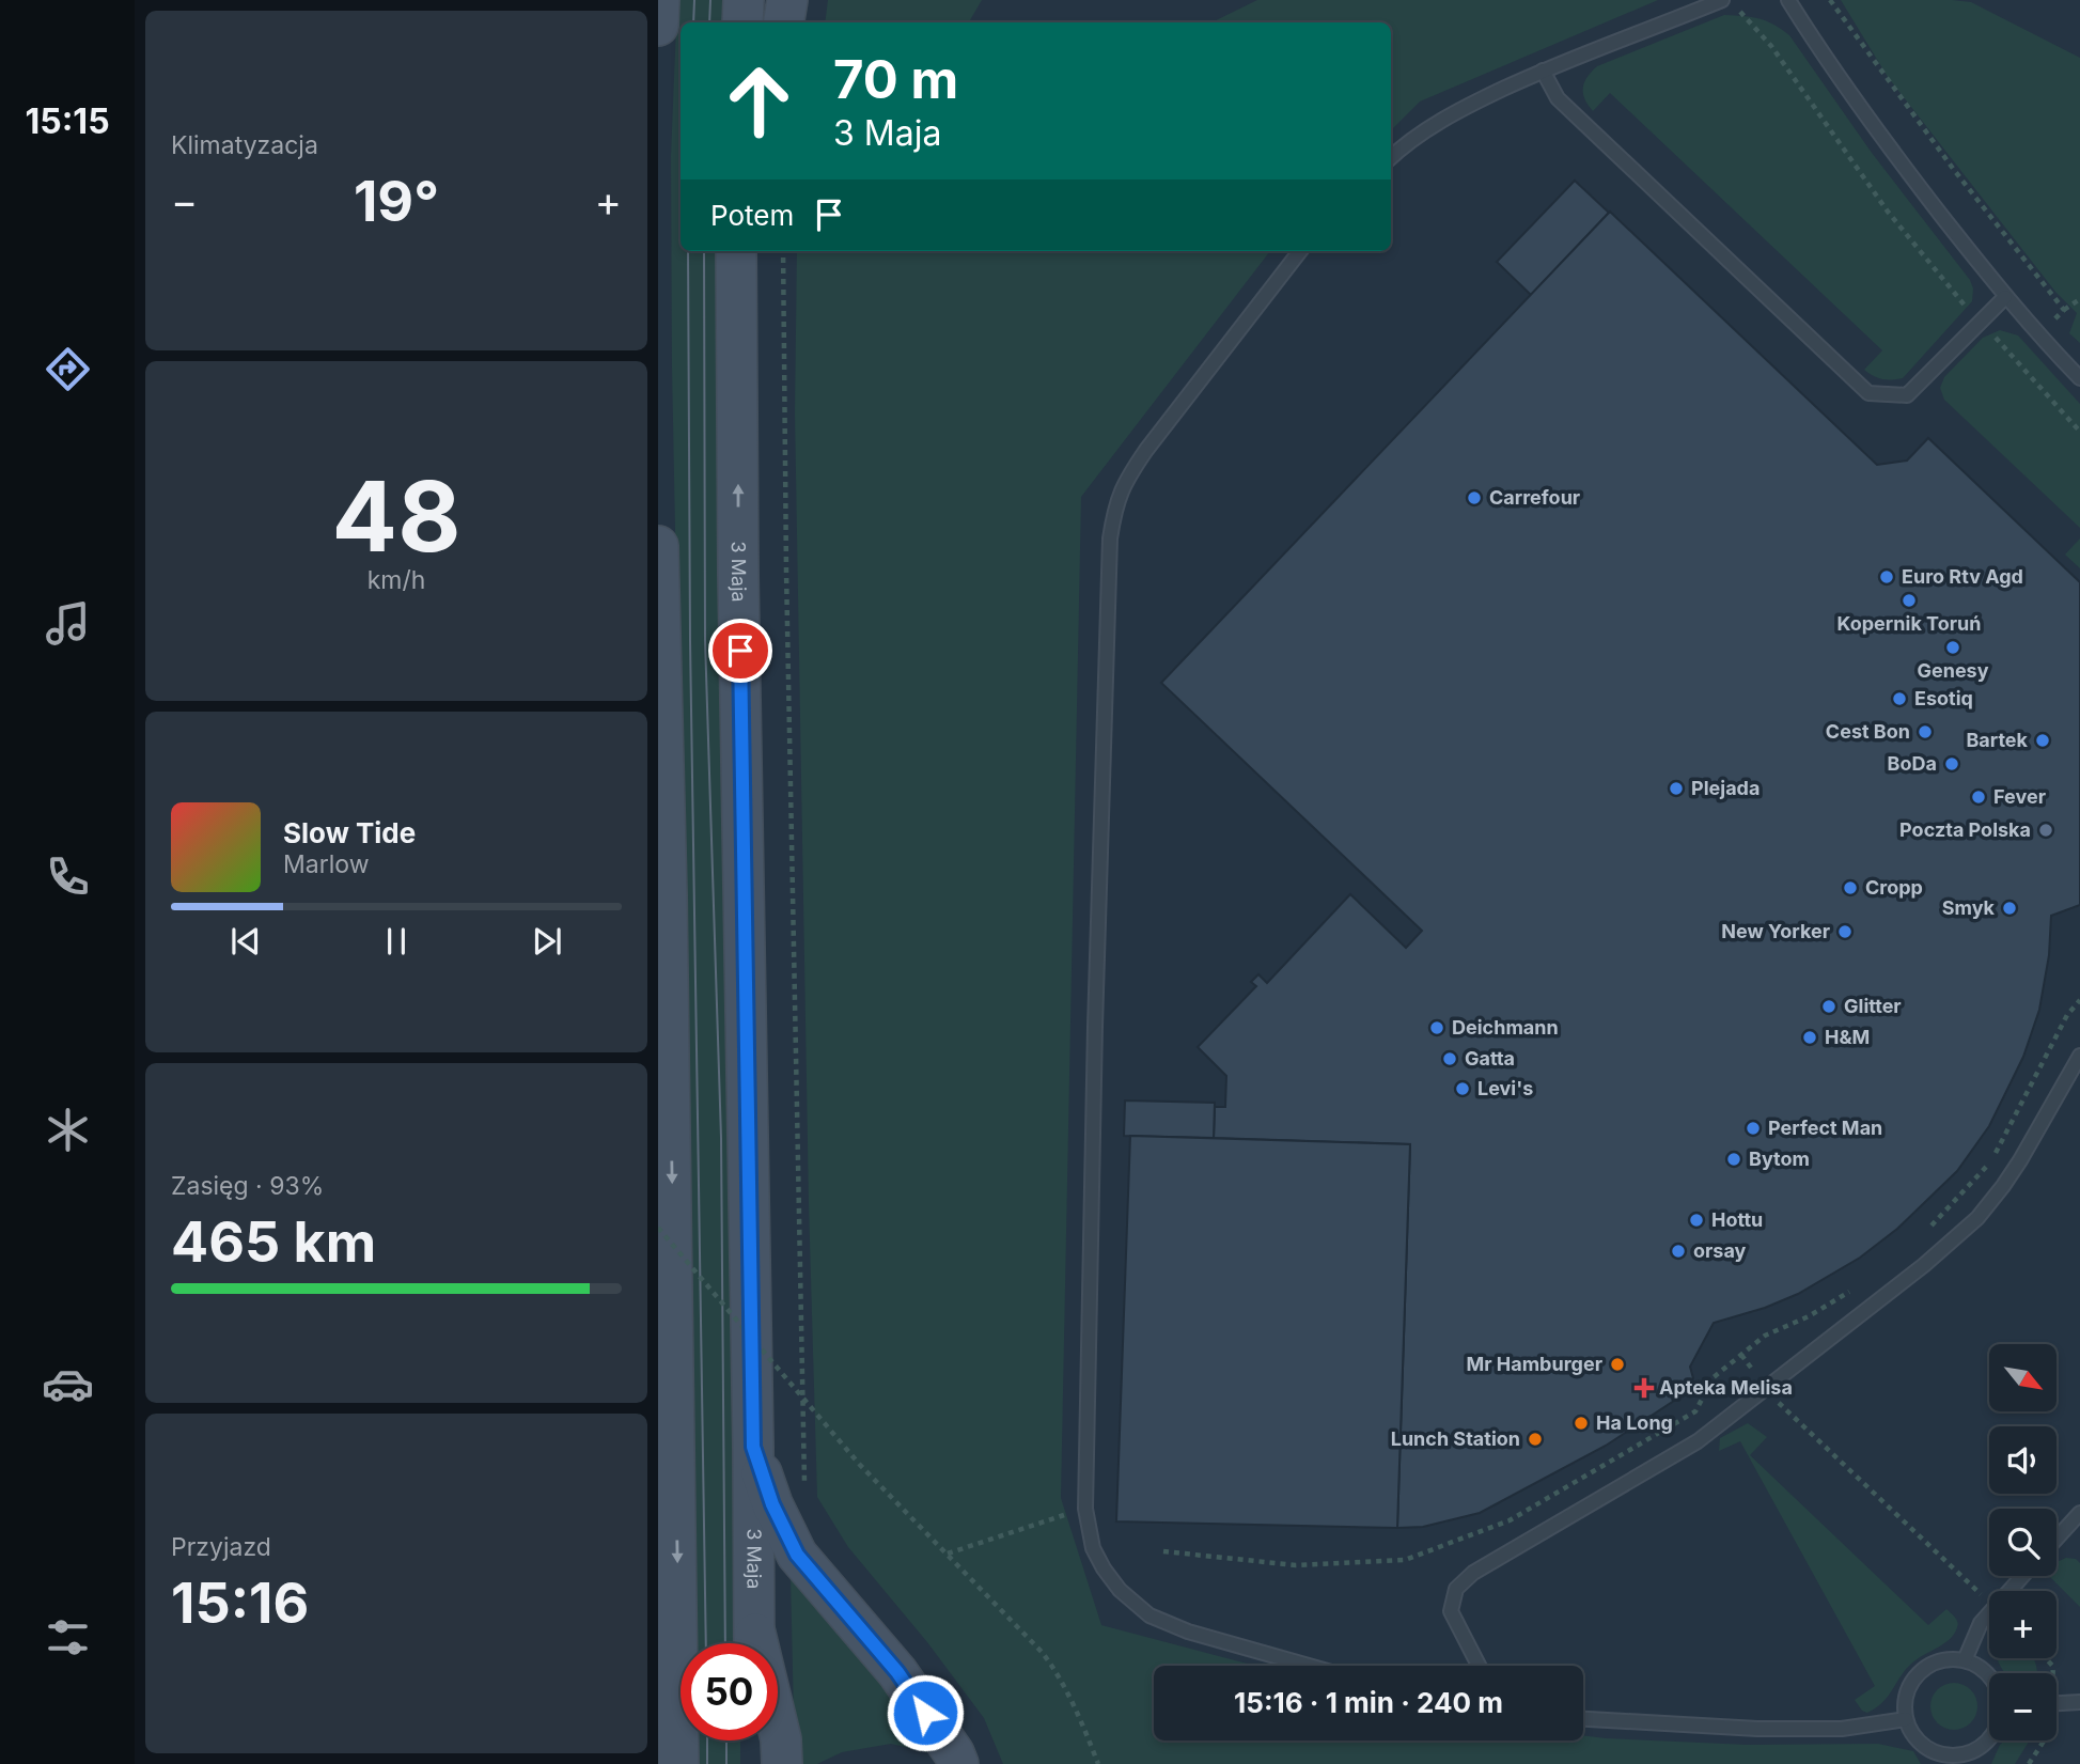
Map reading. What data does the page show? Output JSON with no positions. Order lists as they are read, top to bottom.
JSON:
{
  "streets": {
    "main road": ["3 Maja"]
  },
  "places": {
    "other": [
      "Carrefour",
      "Euro Rtv Agd",
      "Kopernik Toruń",
      "Genesy",
      "Esotiq",
      "Cest Bon",
      "Bartek",
      "BoDa",
      "Plejada",
      "Fever",
      "Poczta Polska",
      "Cropp",
      "Smyk",
      "New Yorker",
      "Glitter",
      "Deichmann",
      "H&M",
      "Gatta",
      "Levi's",
      "Perfect Man",
      "Bytom",
      "Hottu",
      "orsay",
      "Mr Hamburger",
      "Ha Long",
      "Lunch Station"
    ],
    "health": ["Apteka Melisa"]
  },
  "north": "bottom right",
  "page": {
    "tabs": "15:15",
    "tile": [
      "Klimatyzacja",
      ["48", "km/h"],
      ["Zasięg · 93%", "465 km"],
      ["Przyjazd", "15:16"]
    ],
    "turn": ["70 m", "3 Maja"],
    "heat": ["−", "19°", "+"],
    "then": "Potem",
    "song": ["Slow Tide", "Marlow"],
    "map_buttons": ["+", "−"],
    "limit": "50",
    "trip": "15:16 · 1 min · 240 m"
  }
}
